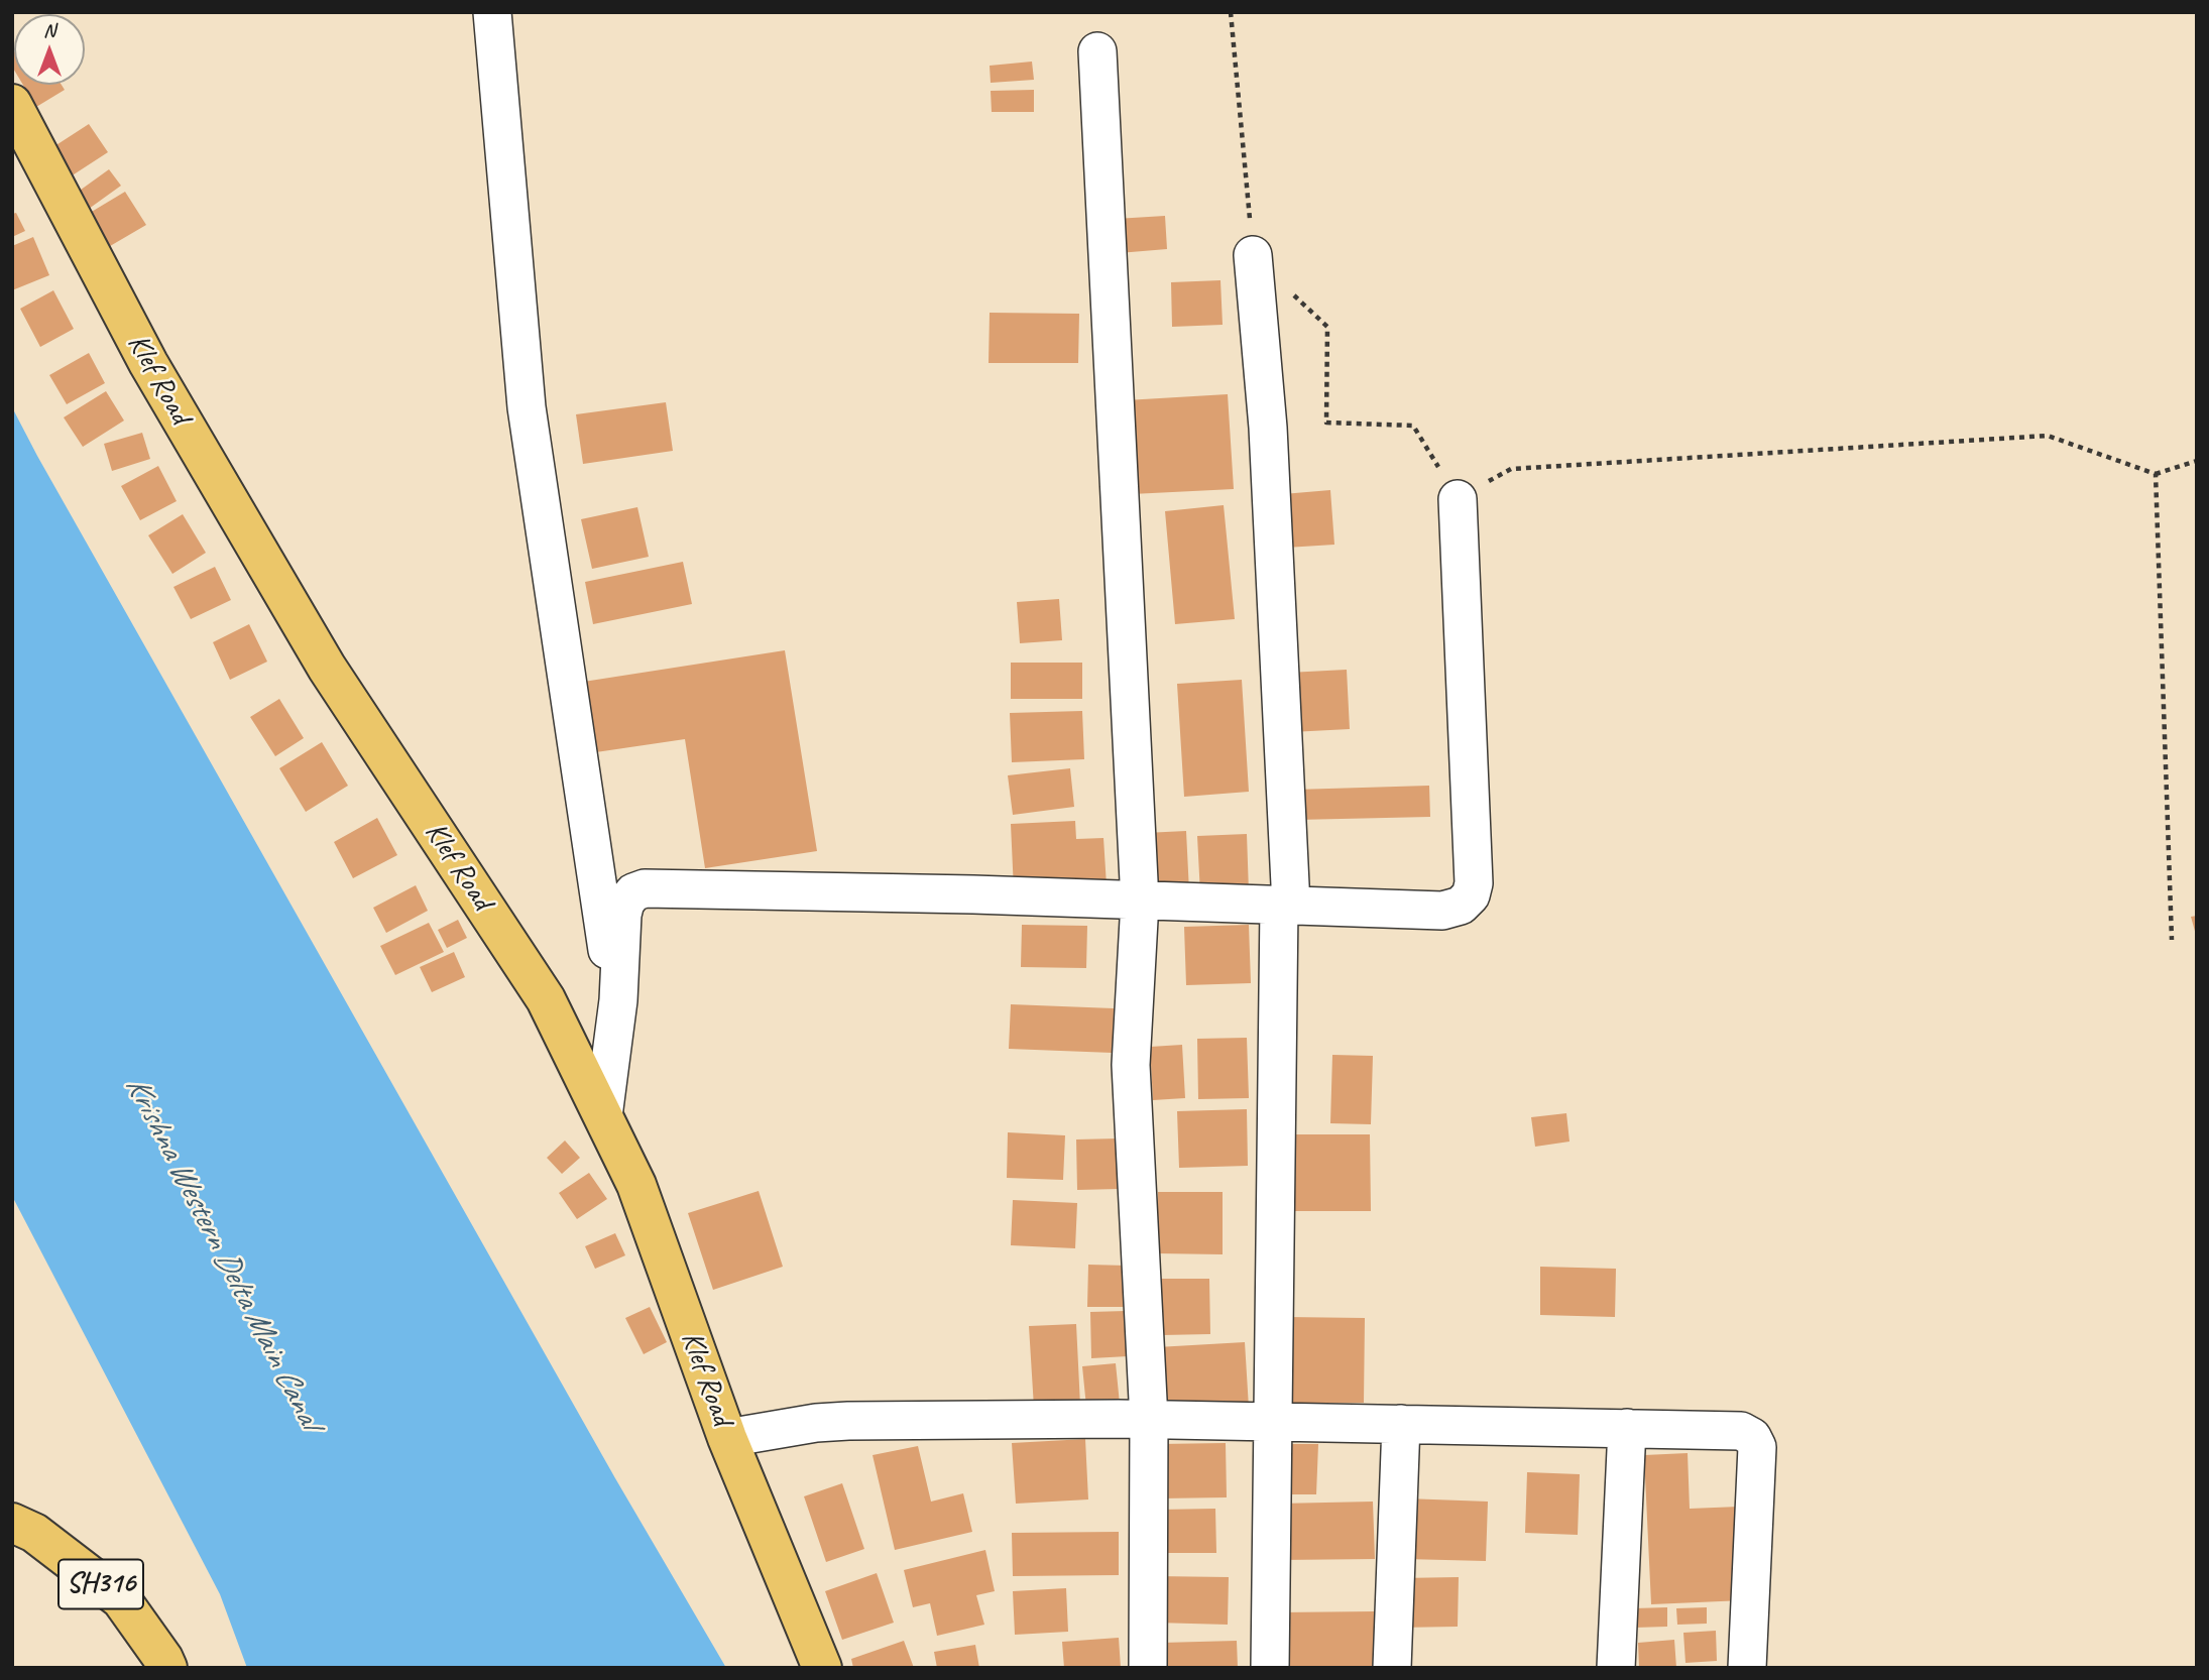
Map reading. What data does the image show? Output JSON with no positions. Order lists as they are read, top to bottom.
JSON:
{
  "streets": {
    "main road": ["Klef Road", "SH316"]
  },
  "water": ["Krishna Western Delta Main Canal"],
  "north": "top"
}
